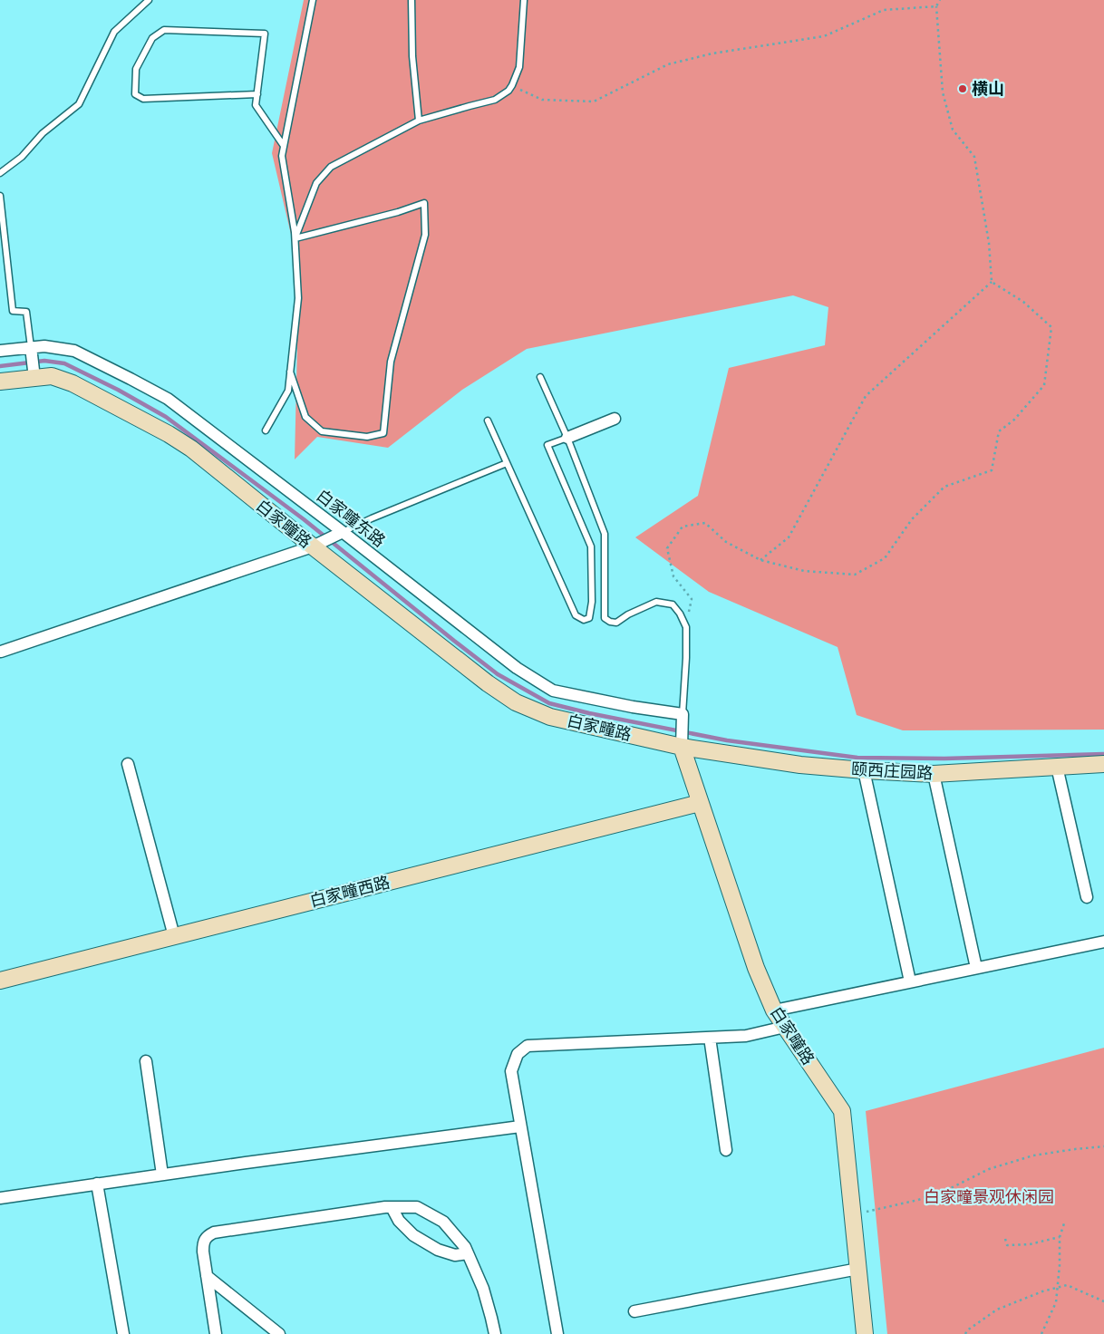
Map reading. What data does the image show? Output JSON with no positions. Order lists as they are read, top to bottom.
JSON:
{
  "streets": {
    "street": [
      "白家疃东路",
      "白家疃路",
      "颐西庄园路",
      "白家疃西路"
    ]
  },
  "crossings": [
    ["白家疃路", "颐西庄园路"],
    ["白家疃路", "白家疃西路"]
  ],
  "parks": ["白家疃景观休闲园"],
  "places": ["横山"]
}
